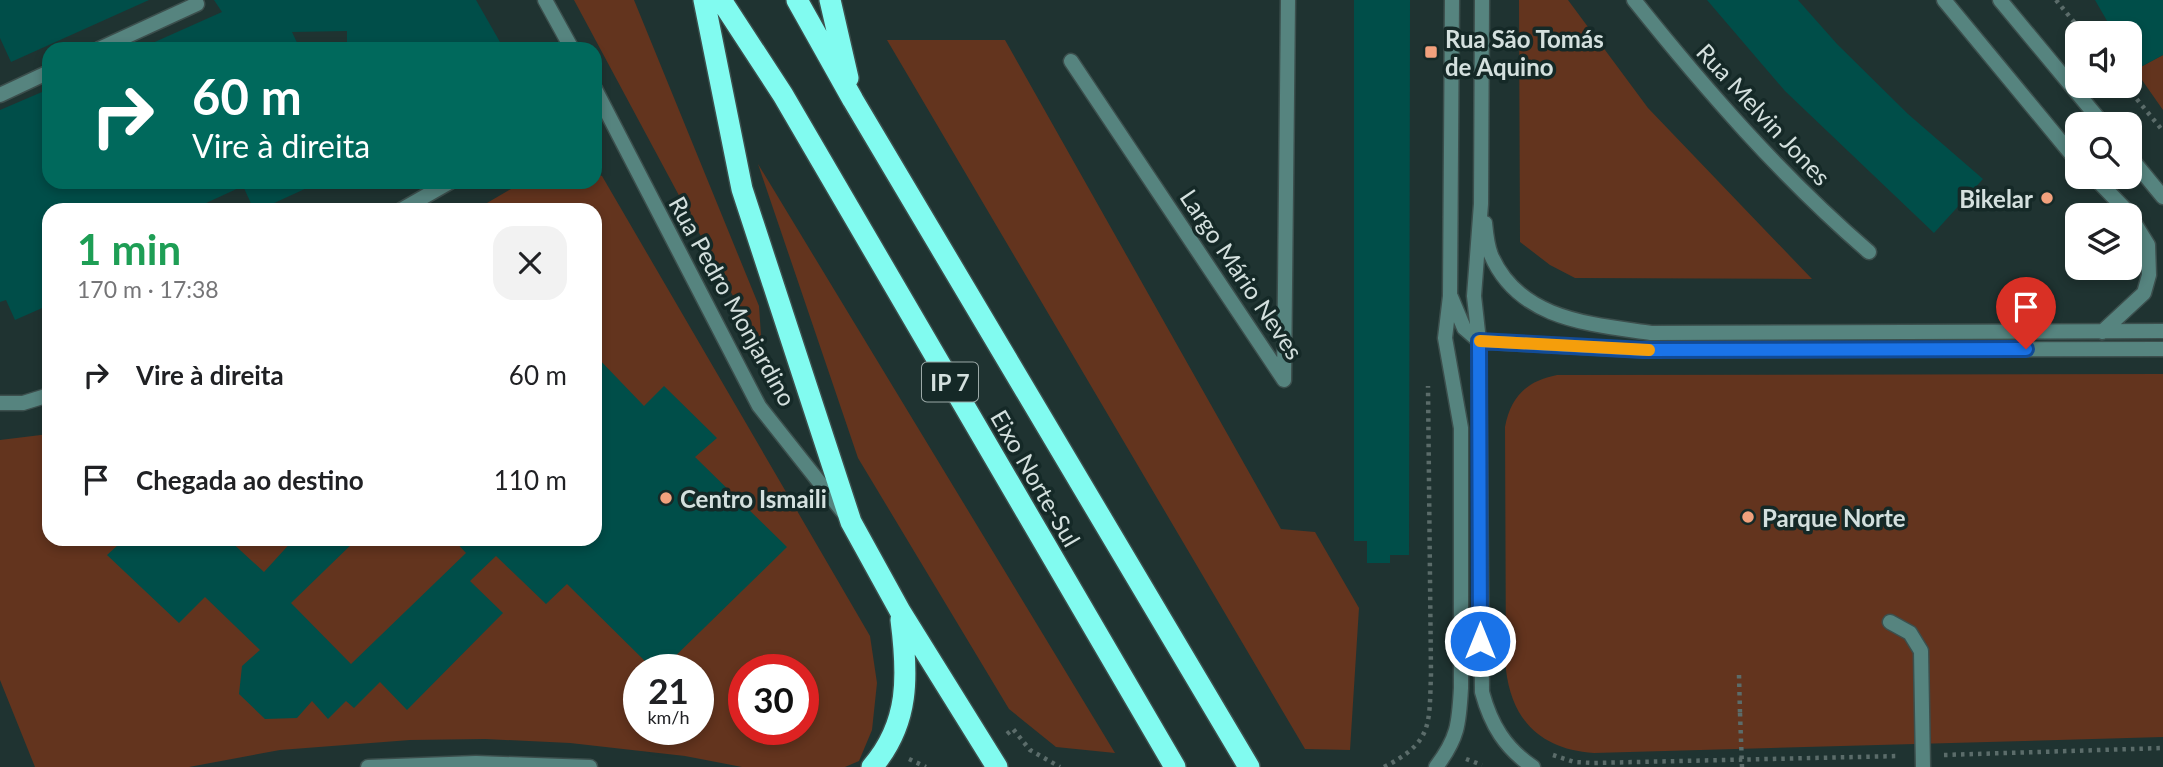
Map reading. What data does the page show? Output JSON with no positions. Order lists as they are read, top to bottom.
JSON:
{
  "streets": {
    "highway": ["IP 7", "Eixo Norte-Sul"],
    "street": ["Rua Melvin Jones", "Largo Mário Neves", "Rua Pedro Monjardino"]
  },
  "places": {
    "transit": ["Rua São Tomás de Aquino"],
    "other": ["Bikelar", "Centro Ismaili", "Parque Norte"]
  },
  "page": {
    "turn": ["60 m", "Vire à direita"],
    "heading": ["1 min", "170 m · 17:38"],
    "list": [
      {
        "name": "Vire à direita",
        "value": "60 m"
      },
      {
        "name": "Chegada ao destino",
        "value": "110 m"
      }
    ],
    "speed": "21 km/h",
    "limit": "30"
  }
}
